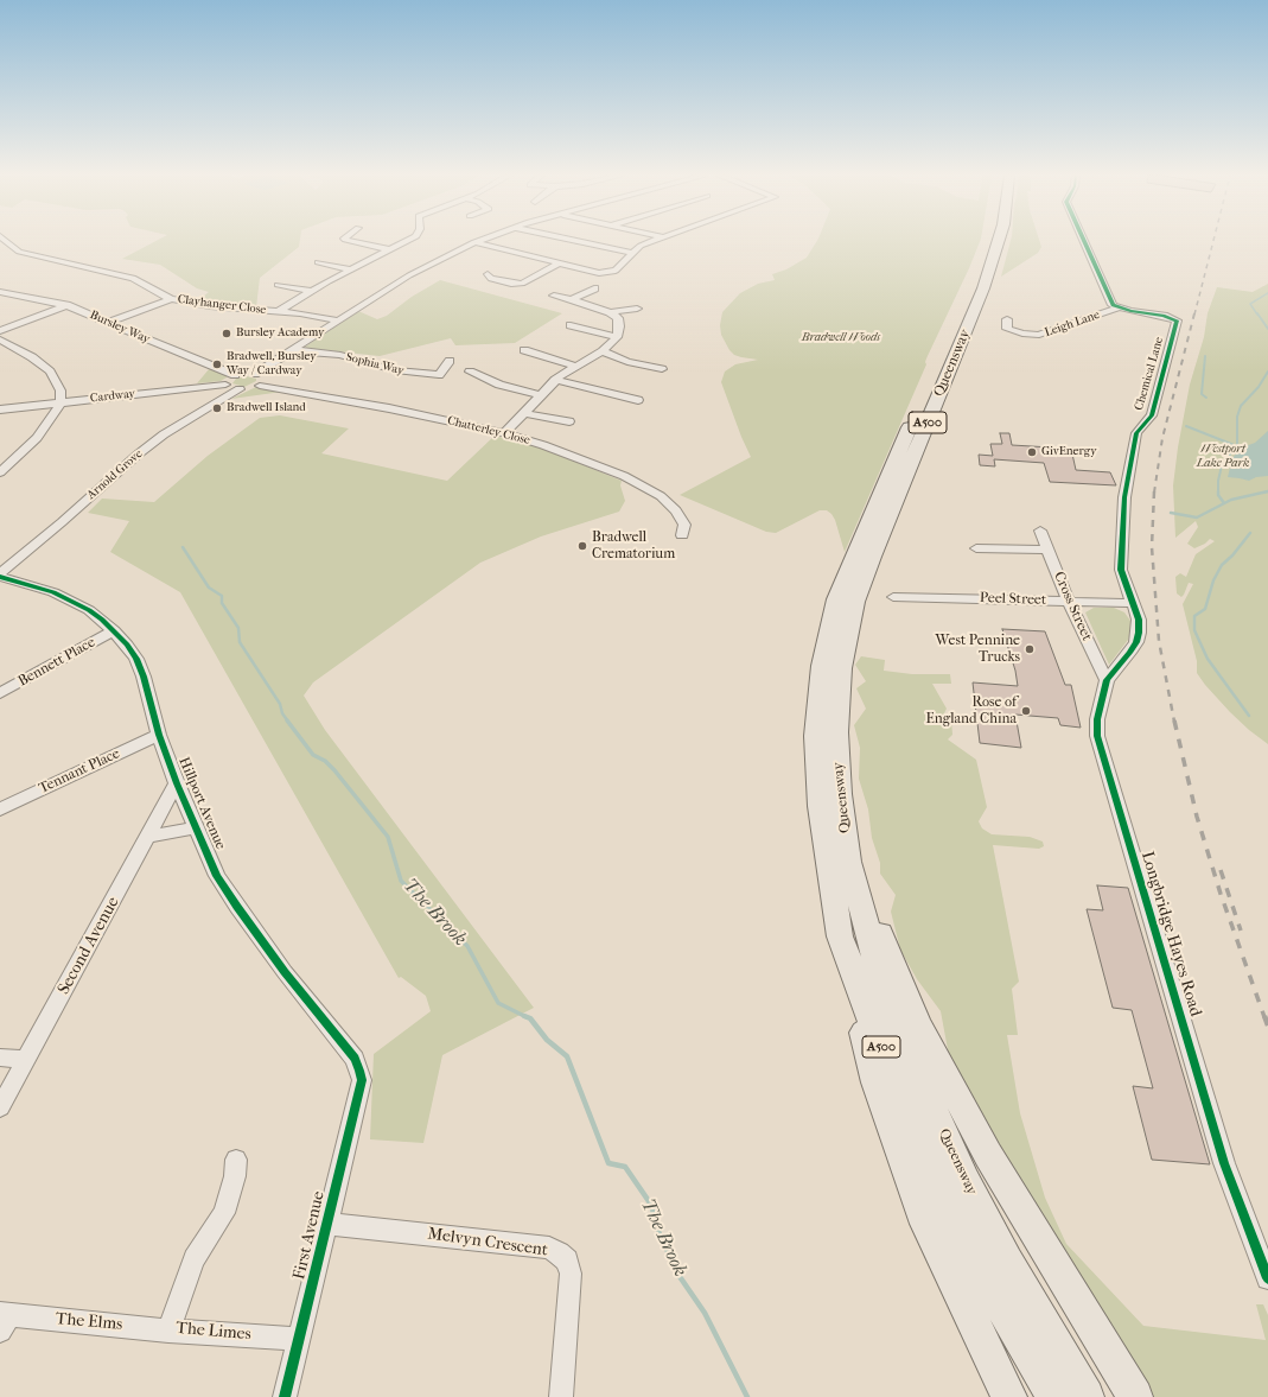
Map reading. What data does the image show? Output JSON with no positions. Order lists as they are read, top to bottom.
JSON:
{
  "streets": {
    "highway": ["Queensway", "A500"],
    "street": [
      "Clayhanger Close",
      "Leigh Lane",
      "Bursley Way",
      "Sophia Way",
      "Chemical Lane",
      "Cardway",
      "Chatterley Close",
      "Arnold Grove",
      "Peel Street",
      "Cross Street",
      "Bennett Place",
      "Tennant Place",
      "Hillport Avenue",
      "Longbridge Hayes Road",
      "Second Avenue",
      "First Avenue",
      "Melvyn Crescent",
      "The Elms",
      "The Limes"
    ]
  },
  "crossings": [
    ["Clayhanger Close", "Bursley Way"],
    ["Leigh Lane", "Chemical Lane"],
    ["Chemical Lane", "Peel Street"],
    ["Chemical Lane", "Longbridge Hayes Road"],
    ["Chatterley Close", "Arnold Grove"],
    ["Peel Street", "Cross Street"],
    ["Peel Street", "Longbridge Hayes Road"],
    ["Cross Street", "Longbridge Hayes Road"],
    ["Bennett Place", "Hillport Avenue"],
    ["Tennant Place", "Hillport Avenue"],
    ["Hillport Avenue", "Second Avenue"],
    ["Hillport Avenue", "First Avenue"],
    ["First Avenue", "Melvyn Crescent"],
    ["First Avenue", "The Limes"],
    ["The Elms", "The Limes"]
  ],
  "water": ["The Brook"],
  "parks": ["Bradwell Woods", "Westport Lake Park"],
  "places": [
    "Bursley Academy",
    "Bradwell, Bursley Way / Cardway",
    "Bradwell Island",
    "GivEnergy",
    "Bradwell Crematorium",
    "West Pennine Trucks",
    "Rose of England China"
  ]
}
